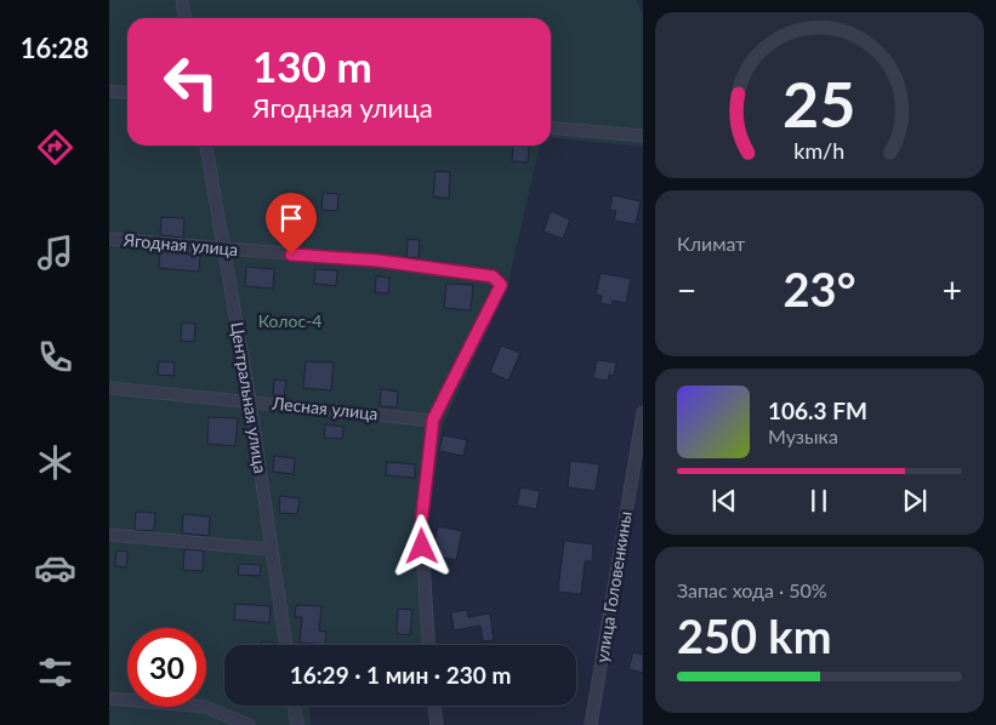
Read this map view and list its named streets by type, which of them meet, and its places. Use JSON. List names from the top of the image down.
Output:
{
  "streets": {
    "street": [
      "Ягодная улица",
      "Центральная улица",
      "Лесная улица",
      "улица Головенкины"
    ]
  },
  "crossings": [
    ["Ягодная улица", "Центральная улица"],
    ["Ягодная улица", "Лесная улица"],
    ["Центральная улица", "Лесная улица"]
  ],
  "parks": ["Колос-4"],
  "page": {
    "tabs": "16:28",
    "turn": ["130 m", "Ягодная улица"],
    "tile": [
      "Климат",
      ["Запас хода · 50%", "250 km"]
    ],
    "heat": ["−", "23°", "+"],
    "song": ["106.3 FM", "Музыка"],
    "limit": "30",
    "trip": "16:29 · 1 мин · 230 m",
    "gauge": ["25", "km/h"]
  }
}
